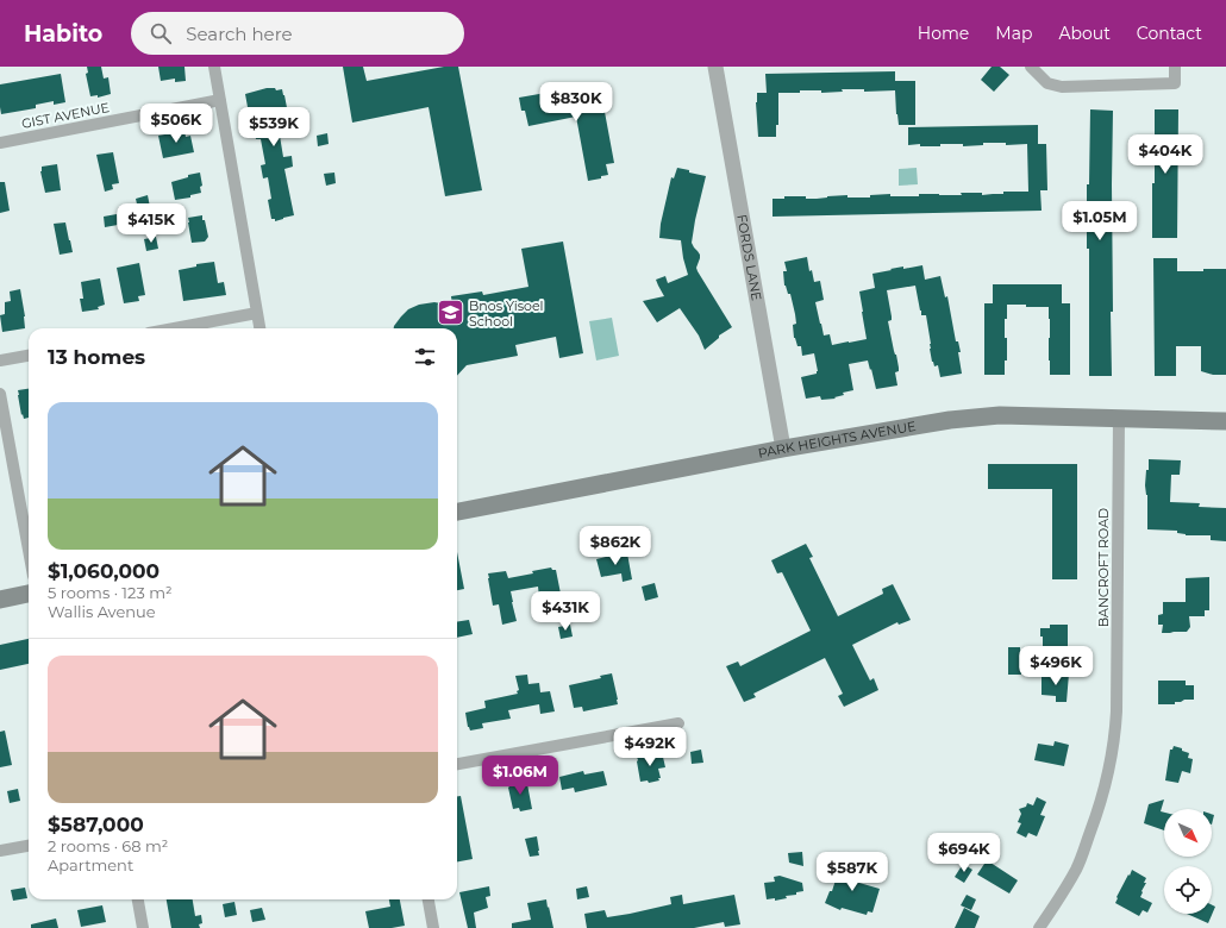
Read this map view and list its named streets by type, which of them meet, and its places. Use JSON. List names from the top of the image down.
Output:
{
  "streets": {
    "main road": ["PARK HEIGHTS AVENUE"],
    "street": ["GIST AVENUE", "FORDS LANE", "BANCROFT ROAD"]
  },
  "crossings": [
    ["FORDS LANE", "PARK HEIGHTS AVENUE"],
    ["PARK HEIGHTS AVENUE", "BANCROFT ROAD"]
  ],
  "places": {
    "school or university": ["Bnos Yisoel School"]
  },
  "north": "bottom right",
  "page": {
    "header": "Habito",
    "search": "Search here",
    "nav": [
      "Home",
      "Map",
      "About",
      "Contact"
    ],
    "price": [
      "$830K",
      "$506K",
      "$539K",
      "$404K",
      "$1.05M",
      "$415K",
      "$862K",
      "$431K",
      "$496K",
      "$492K",
      "$1.06M",
      "$694K",
      "$587K"
    ],
    "heading": "13 homes",
    "list": [
      {
        "name": "$1,060,000",
        "note": "5 rooms · 123 m² · Wallis Avenue"
      },
      {
        "name": "$587,000",
        "note": "2 rooms · 68 m² · Apartment"
      }
    ]
  }
}
